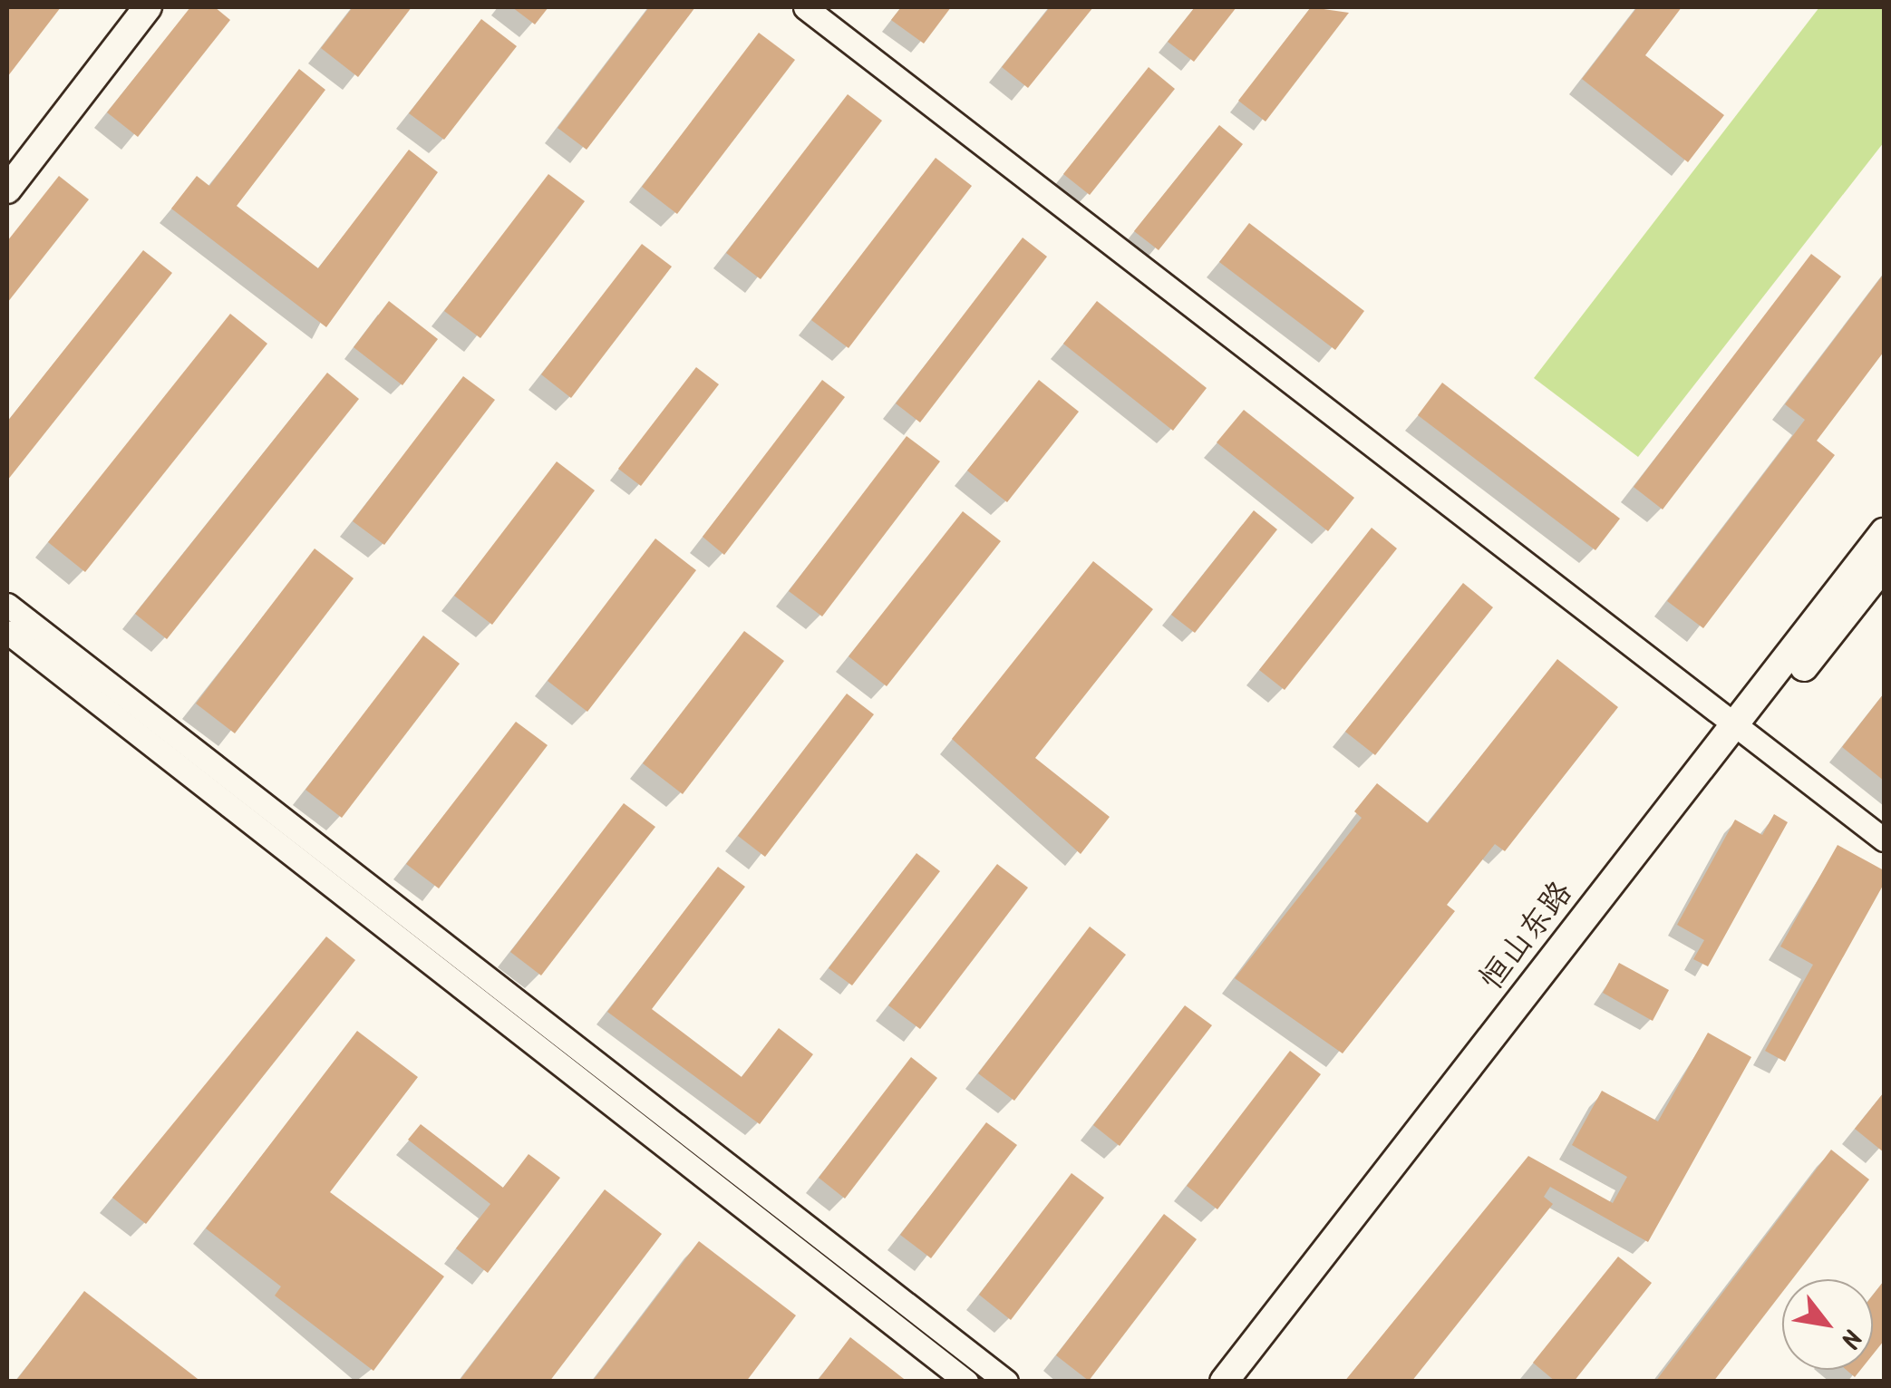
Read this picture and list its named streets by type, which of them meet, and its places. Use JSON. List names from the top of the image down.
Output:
{
  "streets": {
    "main road": ["恒山东路"]
  },
  "north": "bottom right"
}
